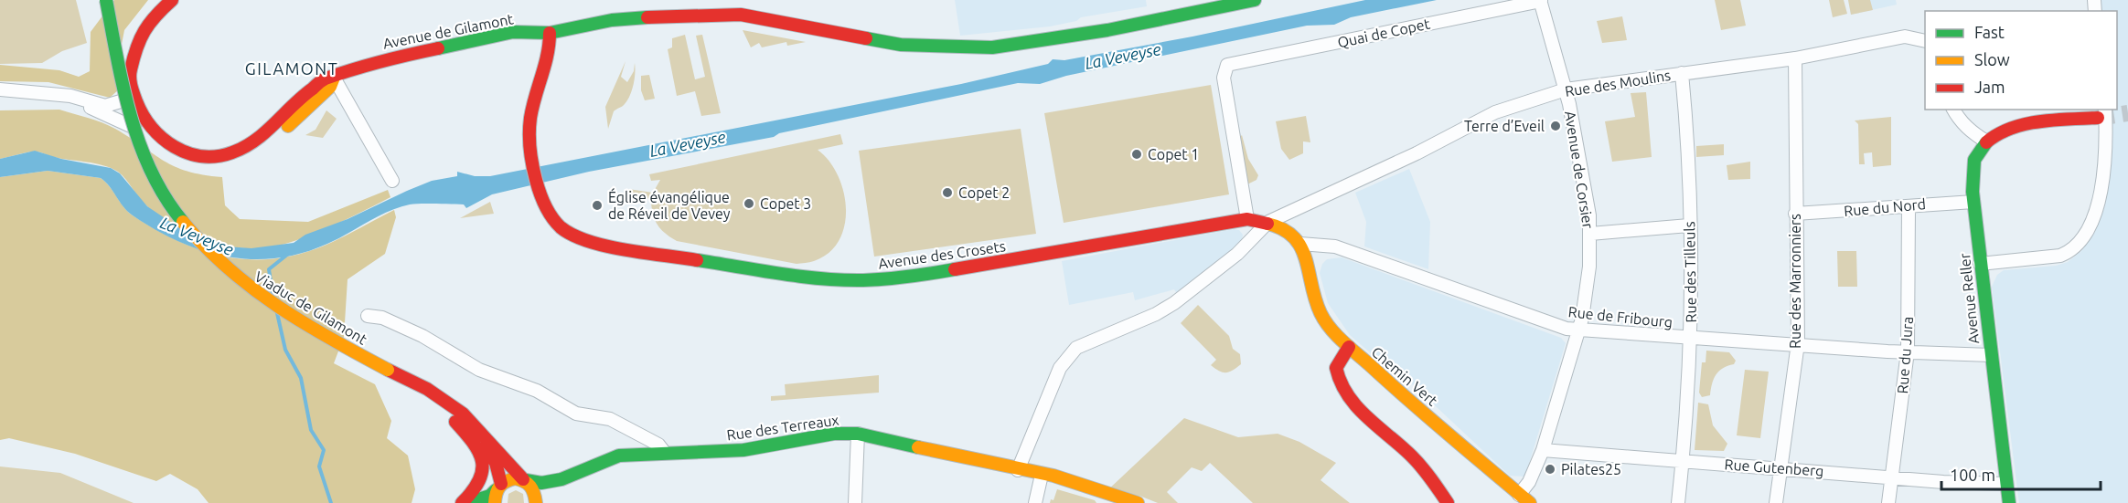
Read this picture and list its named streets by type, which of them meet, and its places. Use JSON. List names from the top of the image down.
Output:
{
  "streets": {
    "street": [
      "Avenue de Gilamont",
      "Quai de Copet",
      "Rue des Moulins",
      "Avenue de Corsier",
      "Rue du Nord",
      "Avenue des Crosets",
      "Rue des Tilleuls",
      "Rue des Marronniers",
      "Avenue Reller",
      "Viaduc de Gilamont",
      "Rue de Fribourg",
      "Rue du Jura",
      "Chemin Vert",
      "Rue des Terreaux",
      "Rue Gutenberg"
    ]
  },
  "crossings": [
    ["Avenue de Gilamont", "Avenue des Crosets"],
    ["Quai de Copet", "Avenue de Corsier"],
    ["Quai de Copet", "Avenue des Crosets"],
    ["Rue des Moulins", "Avenue de Corsier"],
    ["Rue des Moulins", "Avenue des Crosets"],
    ["Rue des Moulins", "Rue des Tilleuls"],
    ["Rue des Moulins", "Rue des Marronniers"],
    ["Avenue de Corsier", "Rue de Fribourg"],
    ["Avenue de Corsier", "Chemin Vert"],
    ["Avenue de Corsier", "Rue Gutenberg"],
    ["Rue du Nord", "Rue des Marronniers"],
    ["Rue du Nord", "Avenue Reller"],
    ["Rue du Nord", "Rue du Jura"],
    ["Rue des Tilleuls", "Rue de Fribourg"],
    ["Rue des Tilleuls", "Rue Gutenberg"],
    ["Rue des Marronniers", "Rue de Fribourg"],
    ["Rue des Marronniers", "Rue Gutenberg"],
    ["Avenue Reller", "Rue de Fribourg"],
    ["Avenue Reller", "Rue Gutenberg"],
    ["Viaduc de Gilamont", "Rue des Terreaux"],
    ["Rue de Fribourg", "Rue du Jura"],
    ["Rue de Fribourg", "Chemin Vert"],
    ["Rue du Jura", "Rue Gutenberg"]
  ],
  "districts": ["GILAMONT"],
  "water": ["La Veveyse"],
  "places": [
    "Terre d’Eveil",
    "Copet 1",
    "Copet 2",
    "Copet 3",
    "Église évangélique de Réveil de Vevey",
    "Pilates25"
  ],
  "legend": ["Fast", "Slow", "Jam"],
  "scale_bar": "100 m"
}
